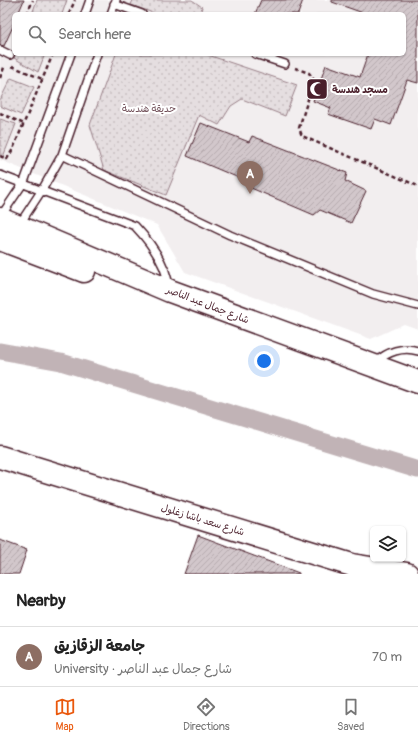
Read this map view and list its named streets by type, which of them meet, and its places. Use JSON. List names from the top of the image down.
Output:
{
  "streets": {
    "highway": ["شارع جمال عبد الناصر", "شارع سعد باشا زغلول"]
  },
  "parks": ["حديقة هندسة"],
  "places": {
    "mosque": ["مسجد هندسة"]
  },
  "page": {
    "search": "Search here",
    "pins": "A",
    "heading": "Nearby",
    "list": [
      {
        "mark": "A",
        "name": "جامعة الزقازيق",
        "note": "University · شارع جمال عبد الناصر",
        "value": "70 m"
      }
    ],
    "nav": ["Map", "Directions", "Saved"]
  }
}
